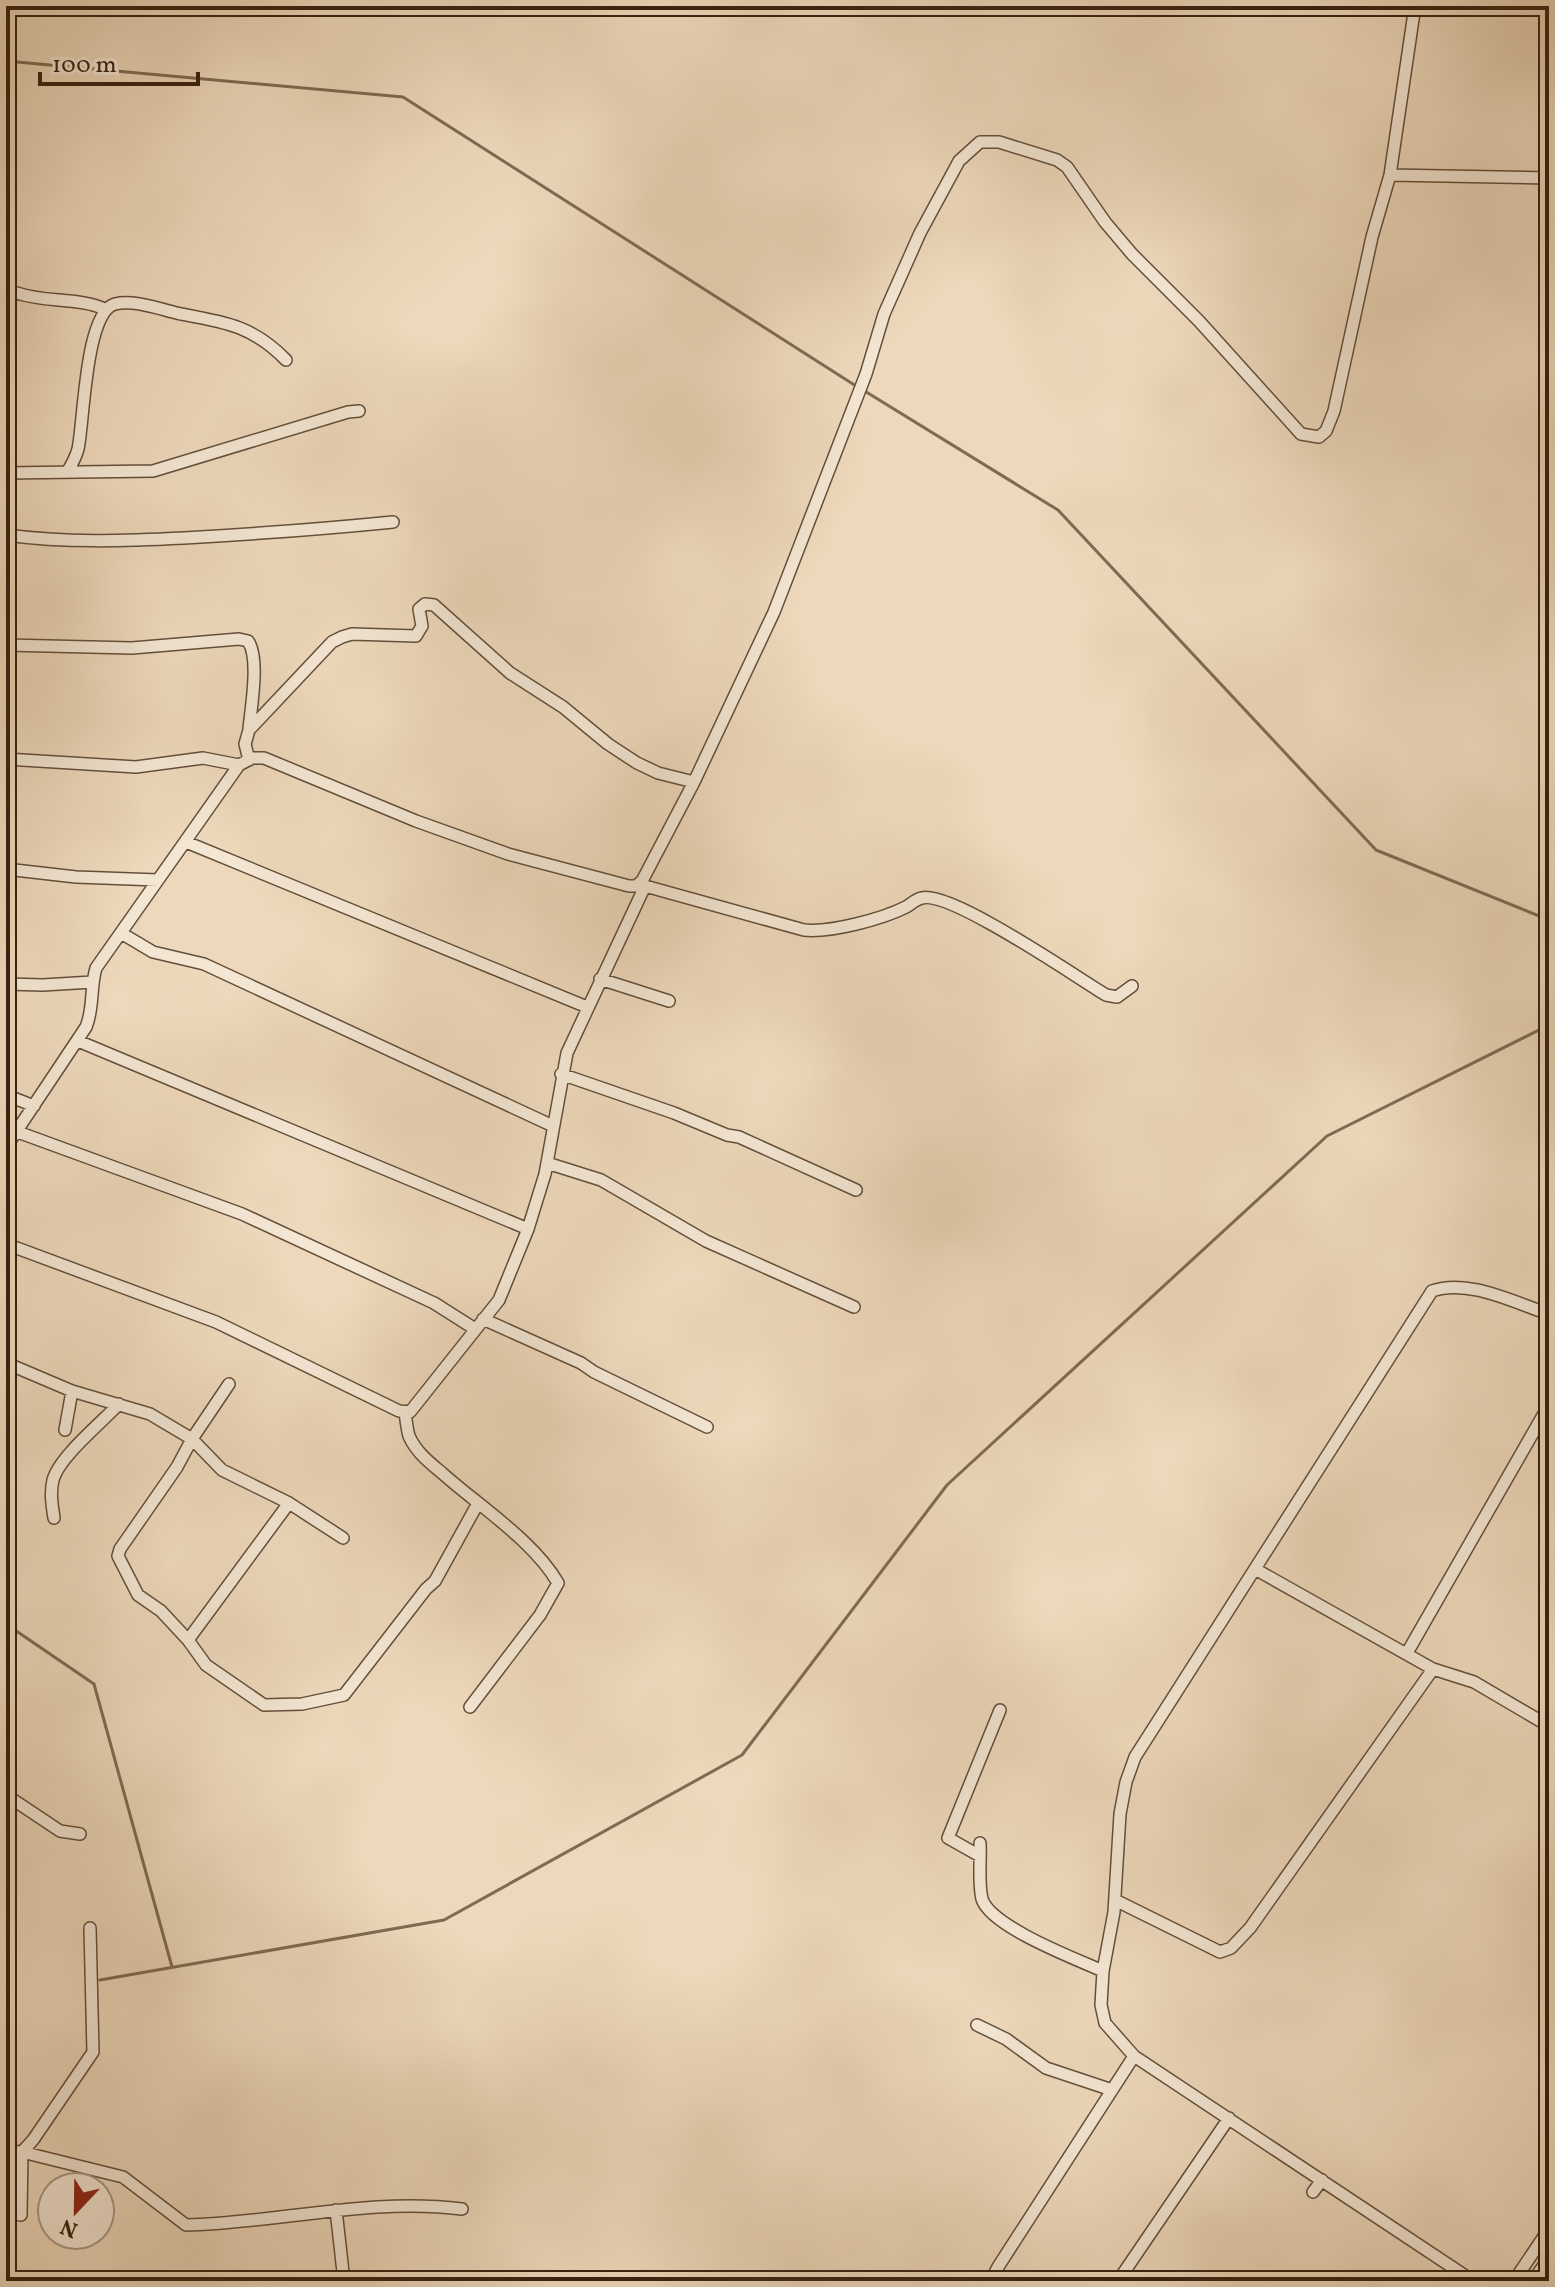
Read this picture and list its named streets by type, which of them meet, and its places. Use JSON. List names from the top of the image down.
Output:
{
  "scale_bar": "100 m",
  "north": "bottom"
}
